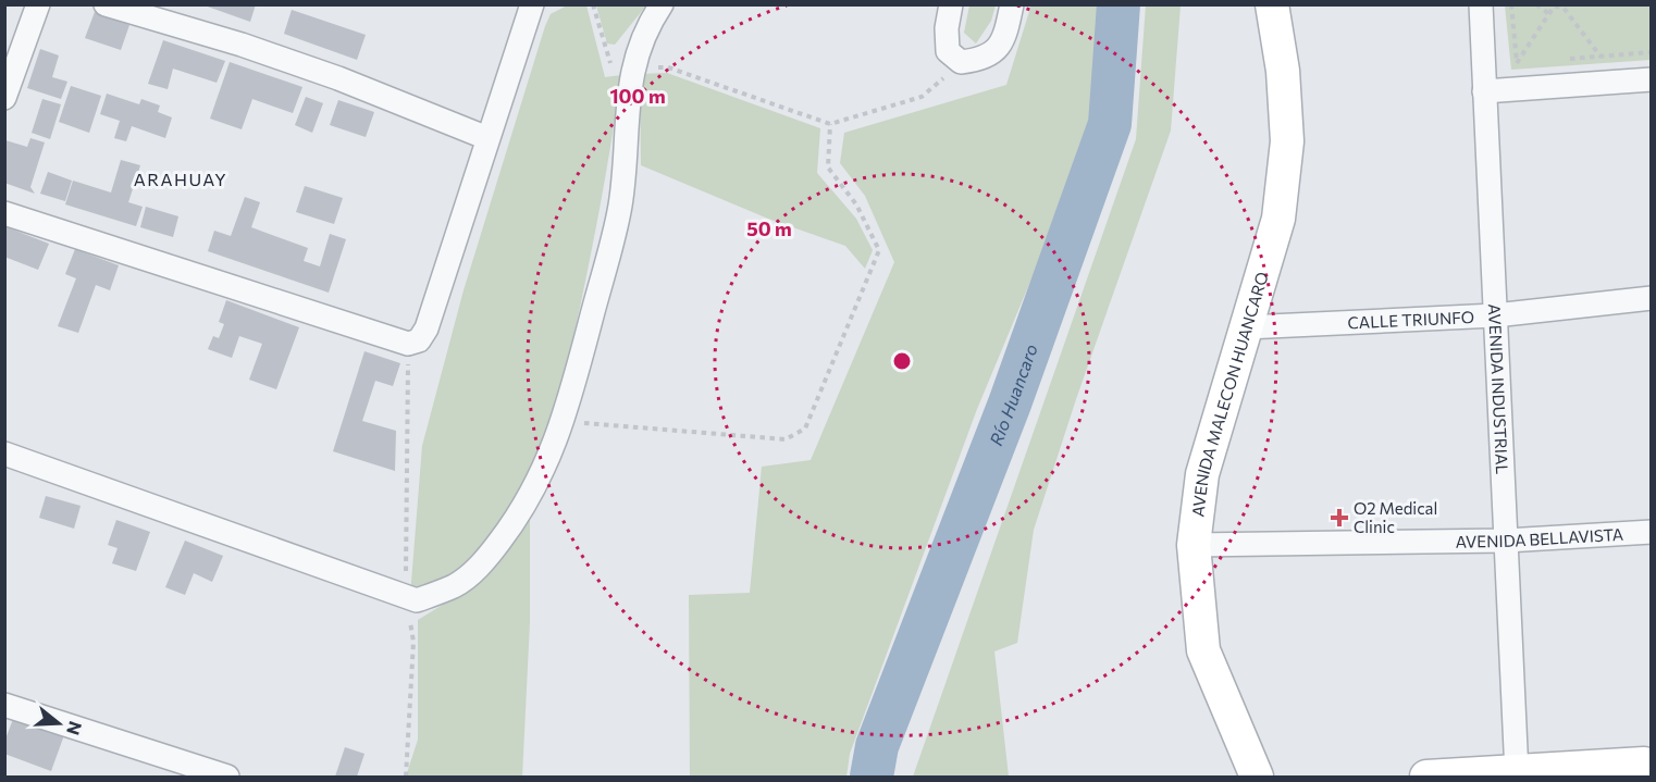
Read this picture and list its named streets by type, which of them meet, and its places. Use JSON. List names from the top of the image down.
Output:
{
  "streets": {
    "street": [
      "CALLE TRIUNFO",
      "AVENIDA INDUSTRIAL",
      "AVENIDA MALECON HUANCARO",
      "AVENIDA BELLAVISTA"
    ]
  },
  "crossings": [
    ["CALLE TRIUNFO", "AVENIDA INDUSTRIAL"],
    ["CALLE TRIUNFO", "AVENIDA MALECON HUANCARO"],
    ["AVENIDA INDUSTRIAL", "AVENIDA BELLAVISTA"],
    ["AVENIDA MALECON HUANCARO", "AVENIDA BELLAVISTA"]
  ],
  "districts": ["ARAHUAY"],
  "water": ["Río Huancaro"],
  "places": {
    "health": ["O2 Medical Clinic"]
  },
  "north": "right",
  "rings": ["100 m", "50 m"]
}
